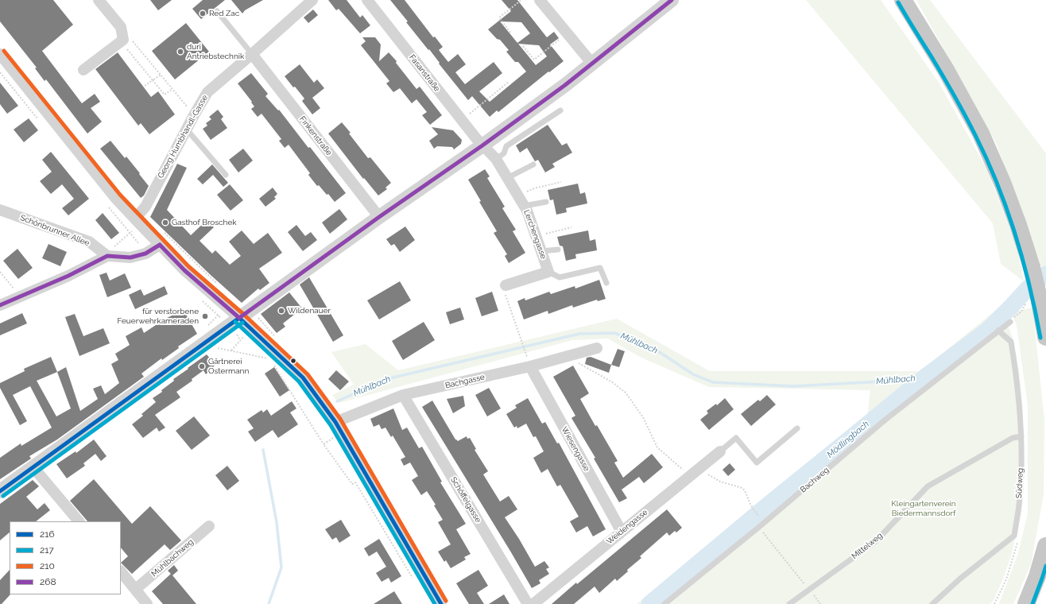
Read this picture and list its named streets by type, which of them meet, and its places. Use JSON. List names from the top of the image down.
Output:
{
  "streets": {
    "street": [
      "Fasanstraße",
      "Finkenstraße",
      "Georg Humbhandl-Gasse",
      "Schönbrunner Allee",
      "Lerchengasse",
      "Bachgasse",
      "Wiesengasse",
      "Schöffelgasse",
      "Weidengasse",
      "Mühlbachweg"
    ],
    "lane": ["Bachweg", "Südweg", "Mittelweg"]
  },
  "crossings": [
    ["Fasanstraße", "Lerchengasse"],
    ["Finkenstraße", "Georg Humbhandl-Gasse"],
    ["Bachgasse", "Wiesengasse"],
    ["Bachgasse", "Schöffelgasse"],
    ["Wiesengasse", "Weidengasse"],
    ["Bachweg", "Südweg"],
    ["Südweg", "Mittelweg"]
  ],
  "water": ["Mühlbach", "Mödlingbach"],
  "parks": ["Kleingartenverein Biedermannsdorf"],
  "places": [
    "Red Zac",
    "duri Antriebstechnik",
    "Gasthof Broschek",
    "Wildenauer",
    "für verstorbene Feuerwehrkameraden",
    "Gärtnerei Ostermann"
  ],
  "lines": [
    "transit line 268",
    "transit line 217",
    "transit line 210",
    "transit line 216"
  ],
  "legend": [
    "216",
    "217",
    "210",
    "268"
  ]
}
